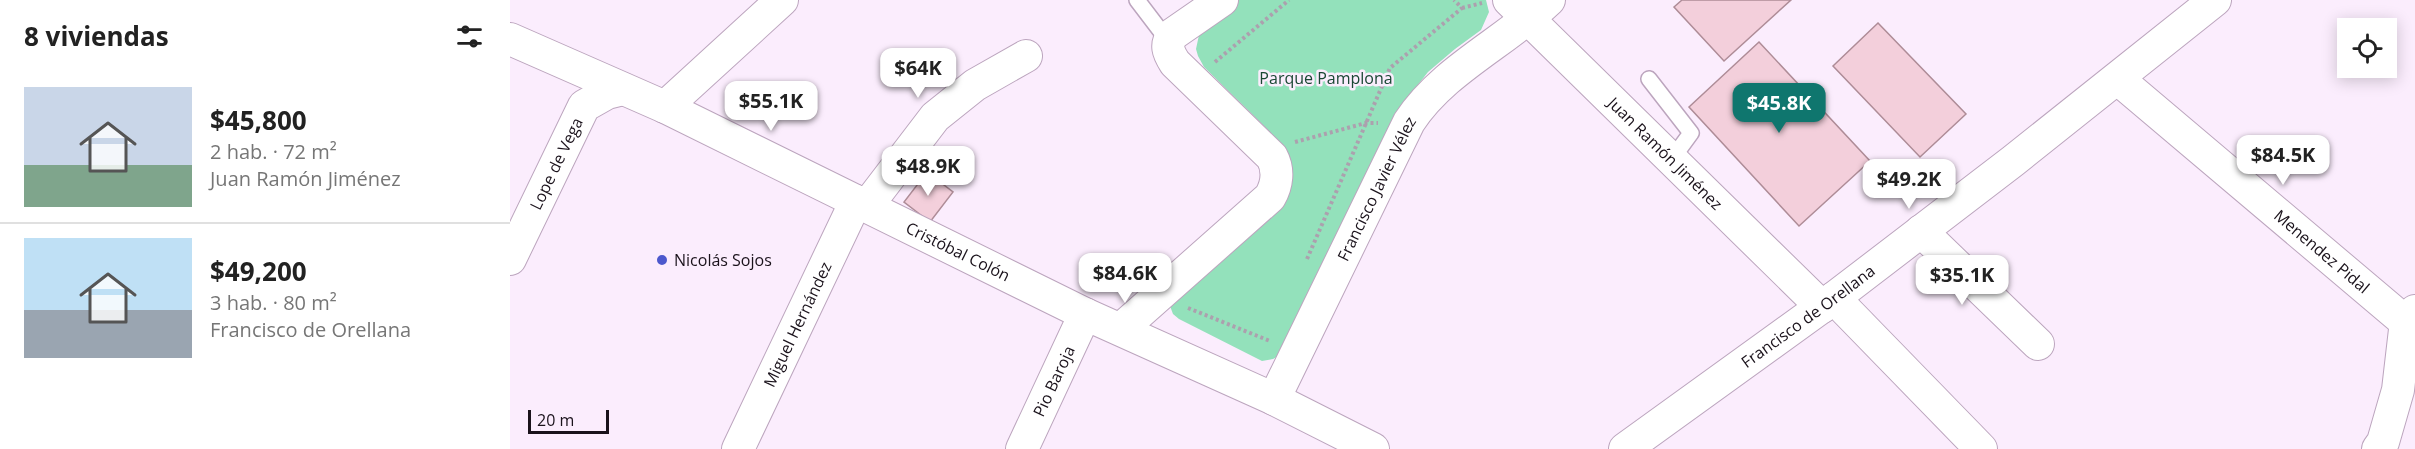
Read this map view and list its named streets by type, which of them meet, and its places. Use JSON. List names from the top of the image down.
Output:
{
  "streets": {
    "street": [
      "Juan Ramón Jiménez",
      "Lope de Vega",
      "Francisco Javier Vélez",
      "Cristóbal Colón",
      "Menendez Pidal",
      "Francisco de Orellana",
      "Miguel Hernández",
      "Pio Baroja"
    ]
  },
  "crossings": [
    ["Juan Ramón Jiménez", "Francisco Javier Vélez"],
    ["Juan Ramón Jiménez", "Francisco de Orellana"],
    ["Lope de Vega", "Cristóbal Colón"],
    ["Francisco Javier Vélez", "Cristóbal Colón"],
    ["Cristóbal Colón", "Miguel Hernández"],
    ["Cristóbal Colón", "Pio Baroja"],
    ["Menendez Pidal", "Francisco de Orellana"]
  ],
  "parks": ["Parque Pamplona"],
  "places": ["Nicolás Sojos"],
  "scale_bar": "20 m",
  "page": {
    "heading": "8 viviendas",
    "price": [
      "$64K",
      "$55.1K",
      "$45.8K",
      "$84.5K",
      "$48.9K",
      "$49.2K",
      "$84.6K",
      "$35.1K"
    ],
    "list": [
      {
        "name": "$45,800",
        "note": "2 hab. · 72 m² · Juan Ramón Jiménez"
      },
      {
        "name": "$49,200",
        "note": "3 hab. · 80 m² · Francisco de Orellana"
      }
    ],
    "scale": "20 m"
  }
}
